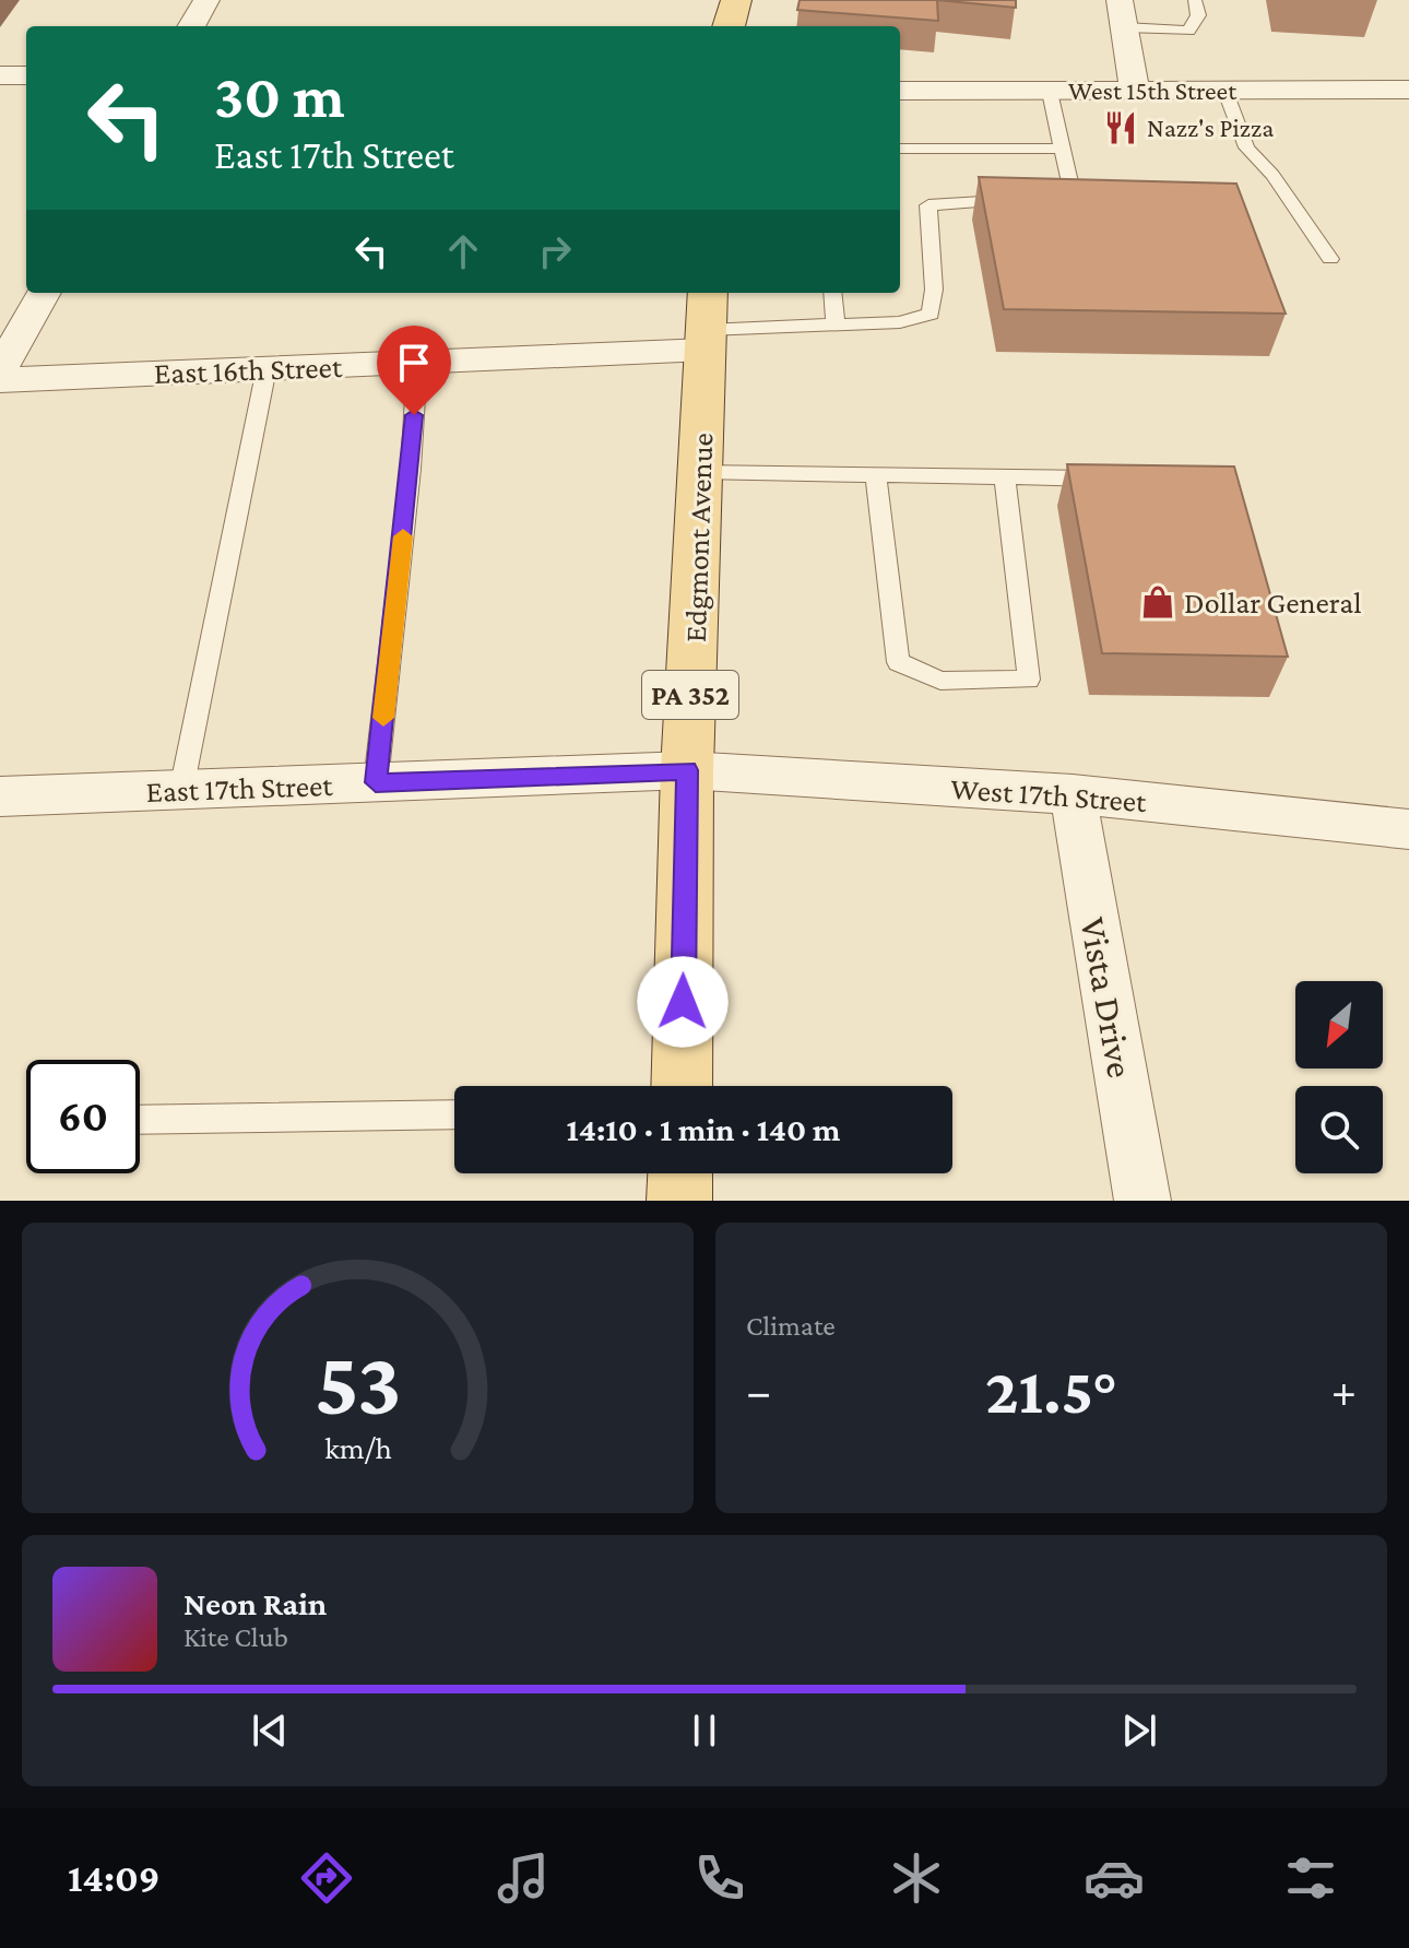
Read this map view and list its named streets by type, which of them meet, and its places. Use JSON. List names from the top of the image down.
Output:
{
  "streets": {
    "main road": ["Edgmont Avenue", "PA 352"],
    "street": [
      "West 15th Street",
      "East 16th Street",
      "East 17th Street",
      "West 17th Street",
      "Vista Drive"
    ]
  },
  "crossings": [
    ["East 16th Street", "Edgmont Avenue"],
    ["Edgmont Avenue", "East 17th Street"],
    ["Edgmont Avenue", "West 17th Street"],
    ["East 17th Street", "West 17th Street"],
    ["West 17th Street", "Vista Drive"]
  ],
  "places": {
    "restaurant": ["Nazz's Pizza"],
    "shop": ["Dollar General"]
  },
  "north": "bottom left",
  "page": {
    "turn": ["30 m", "East 17th Street"],
    "limit": "60",
    "trip": "14:10 · 1 min · 140 m",
    "tile": "Climate",
    "heat": ["−", "21.5°", "+"],
    "song": ["Neon Rain", "Kite Club"],
    "tabs": "14:09",
    "gauge": ["53", "km/h"]
  }
}
